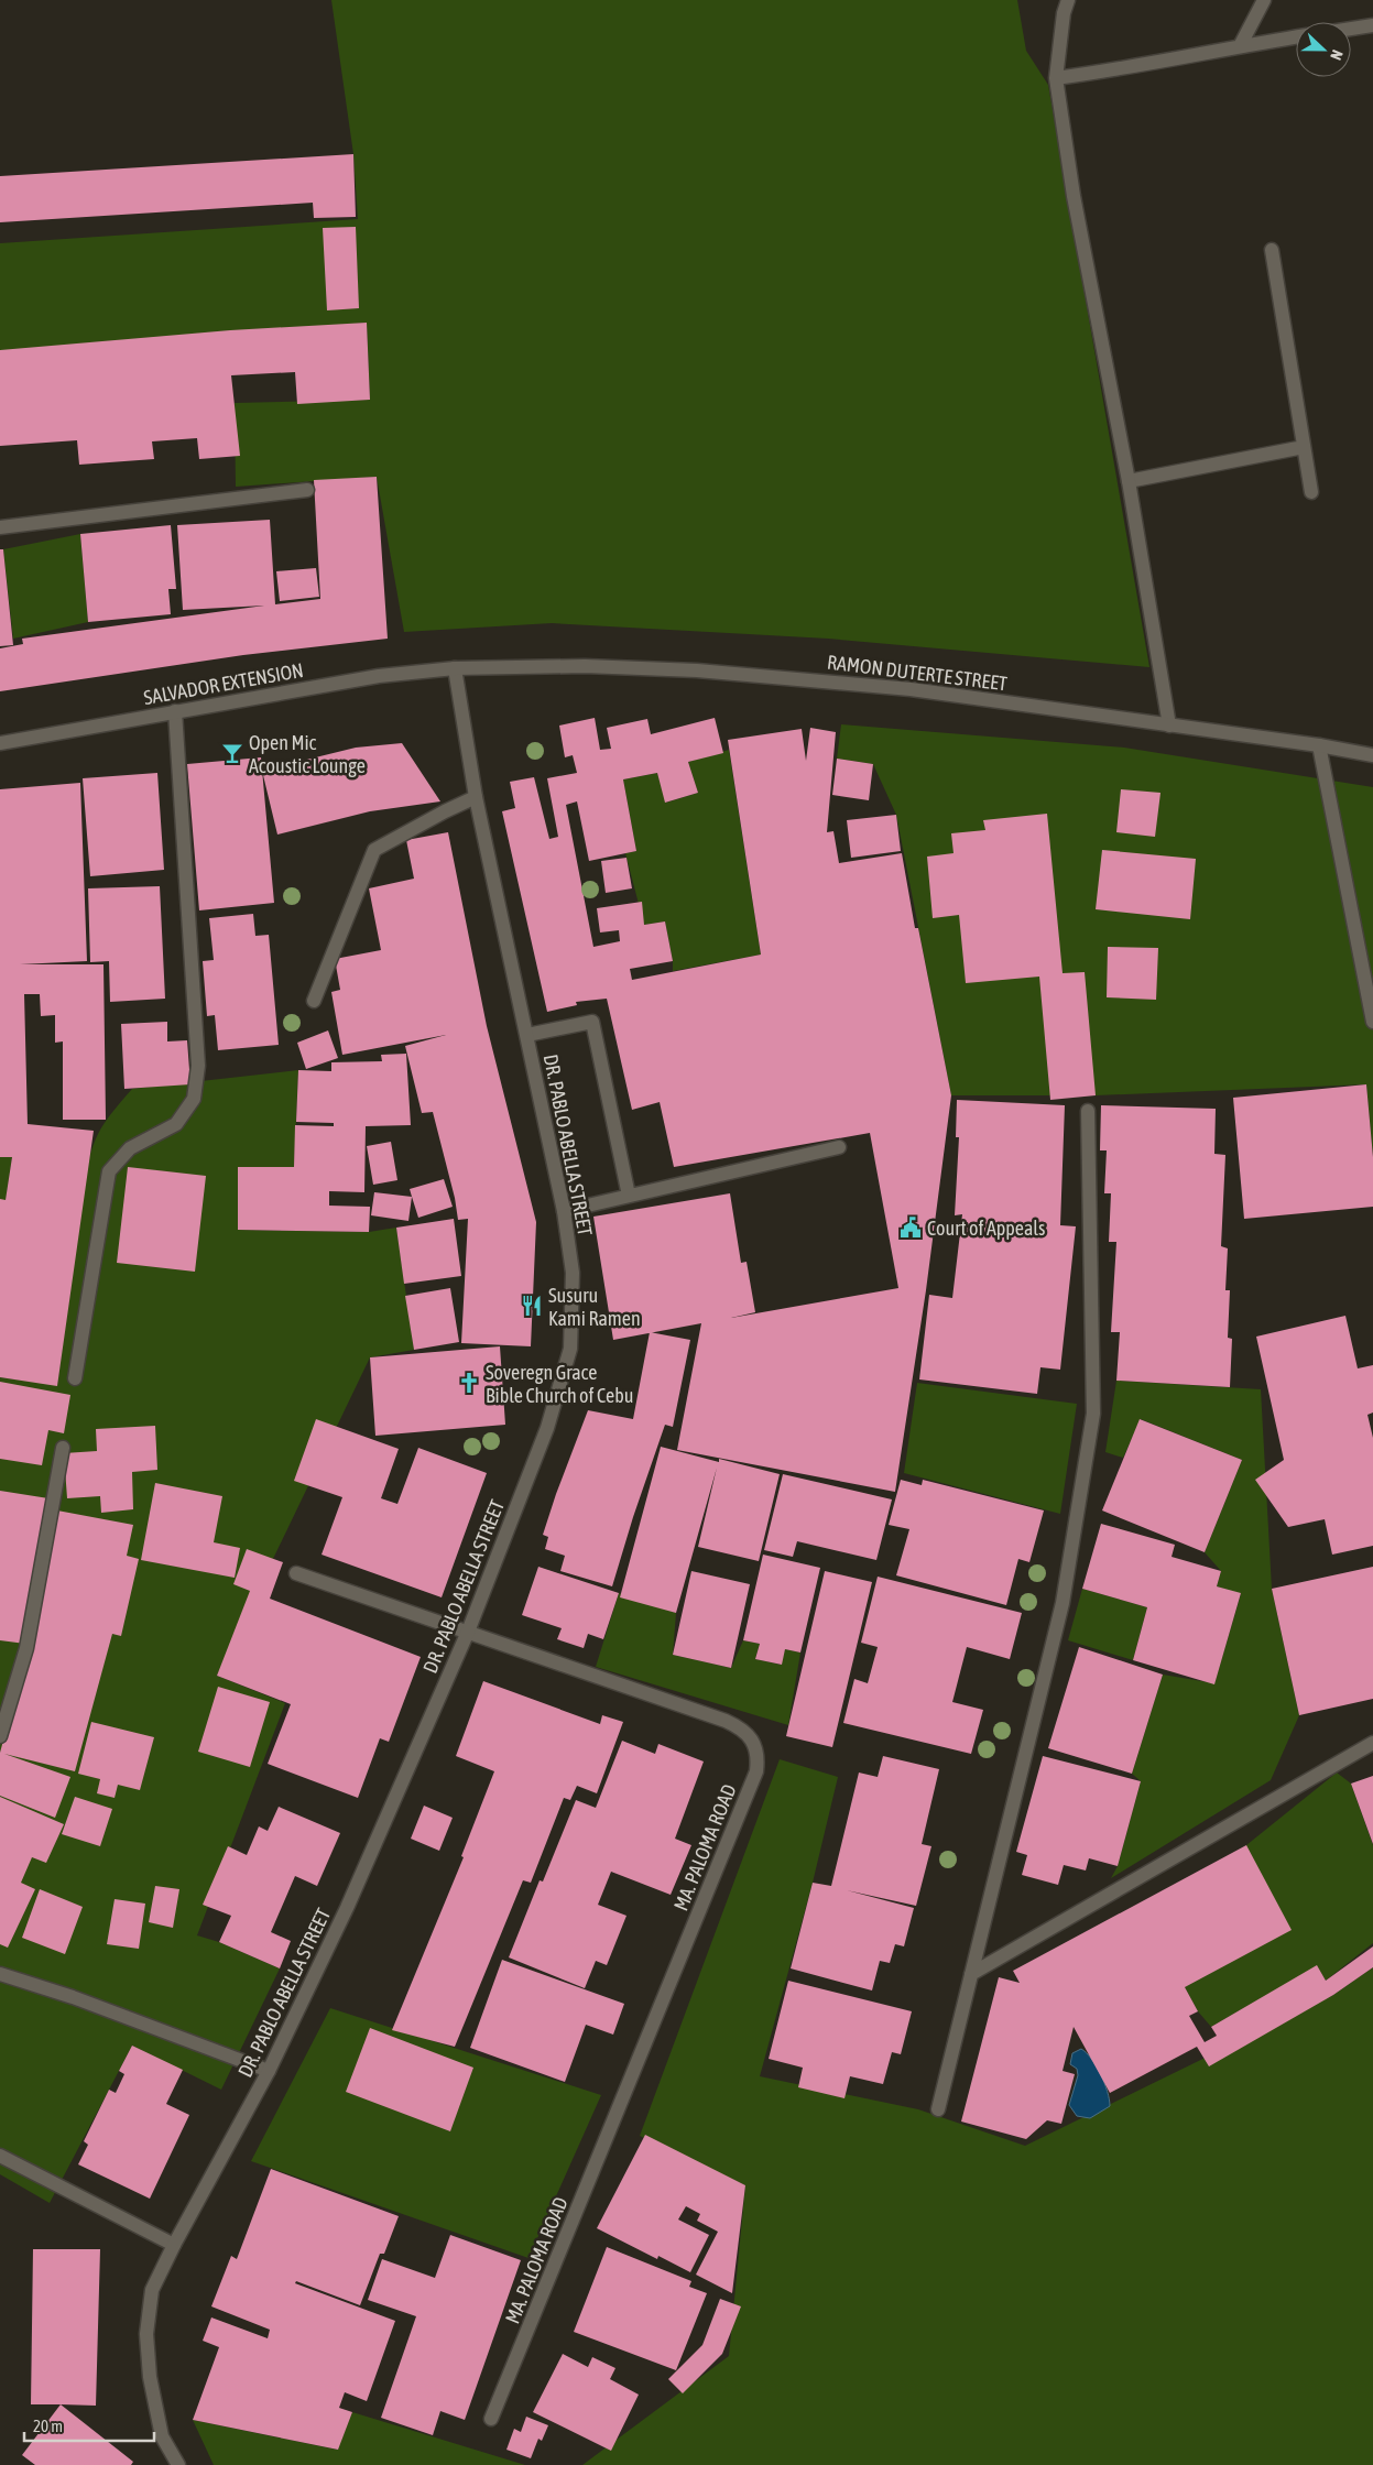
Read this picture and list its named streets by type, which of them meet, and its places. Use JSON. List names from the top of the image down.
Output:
{
  "streets": {
    "street": [
      "RAMON DUTERTE STREET",
      "SALVADOR EXTENSION",
      "DR. PABLO ABELLA STREET",
      "MA. PALOMA ROAD"
    ]
  },
  "crossings": [
    ["RAMON DUTERTE STREET", "SALVADOR EXTENSION"],
    ["RAMON DUTERTE STREET", "DR. PABLO ABELLA STREET"],
    ["SALVADOR EXTENSION", "DR. PABLO ABELLA STREET"],
    ["DR. PABLO ABELLA STREET", "MA. PALOMA ROAD"]
  ],
  "places": {
    "bar": ["Open Mic Acoustic Lounge"],
    "public building": ["Court of Appeals"],
    "restaurant": ["Susuru Kami Ramen"],
    "church": ["Soveregn Grace Bible Church of Cebu"]
  },
  "scale_bar": "20 m",
  "north": "right"
}
